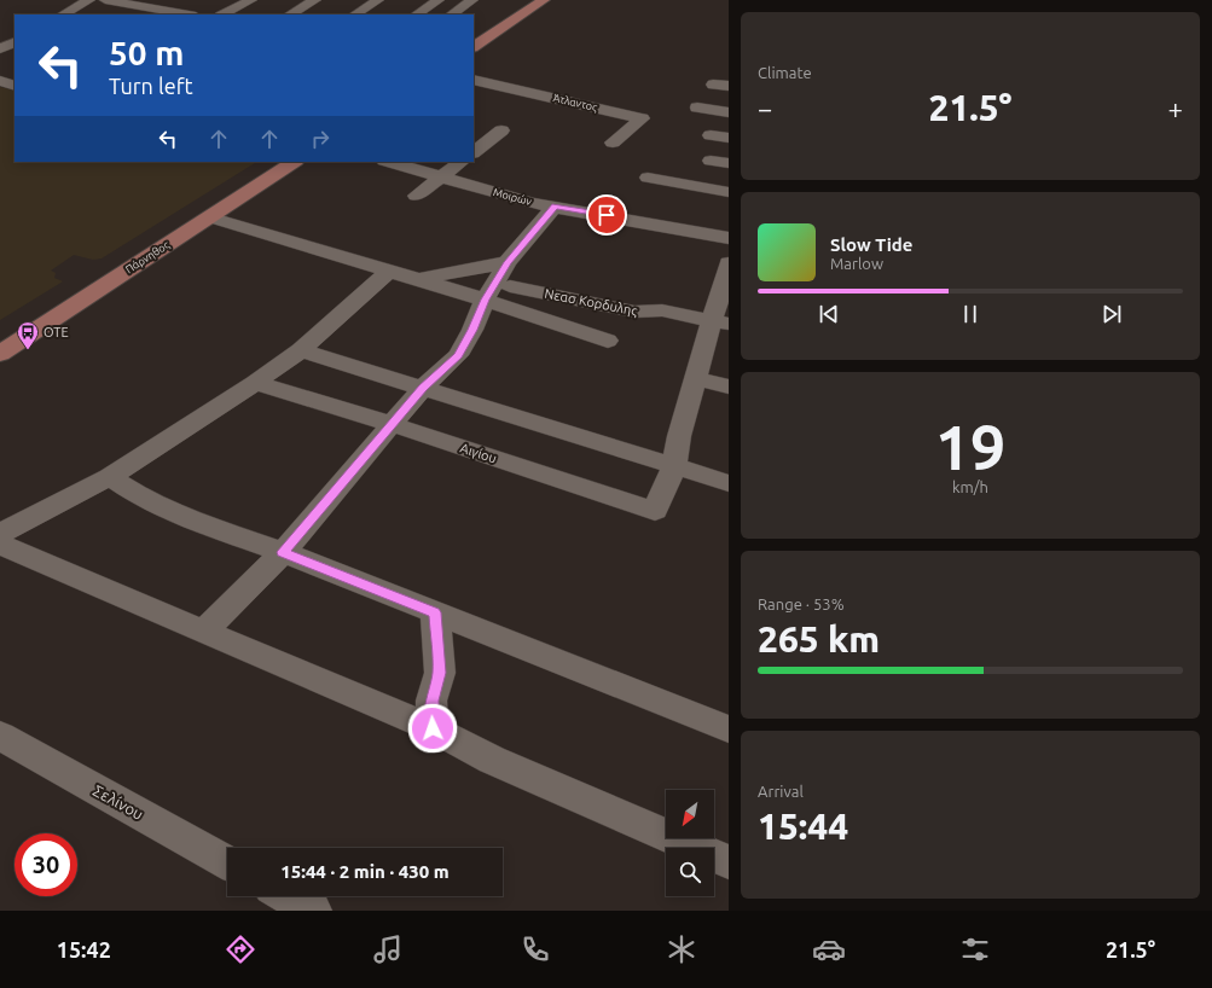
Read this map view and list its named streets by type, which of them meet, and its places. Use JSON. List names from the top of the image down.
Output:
{
  "streets": {
    "main road": ["Πάρνηθος"],
    "street": [
      "Άτλαντος",
      "Μοιρών",
      "Νεασ Κορδυλης",
      "Αιγίου",
      "Σελίνου"
    ]
  },
  "places": {
    "bus stop": ["ΟΤΕ"]
  },
  "north": "bottom left",
  "page": {
    "tile": [
      "Climate",
      ["19", "km/h"],
      ["Range · 53%", "265 km"],
      ["Arrival", "15:44"]
    ],
    "turn": ["50 m", "Turn left"],
    "heat": ["−", "21.5°", "+"],
    "song": ["Slow Tide", "Marlow"],
    "limit": "30",
    "trip": "15:44 · 2 min · 430 m",
    "tabs": ["15:42", "21.5°"]
  }
}
